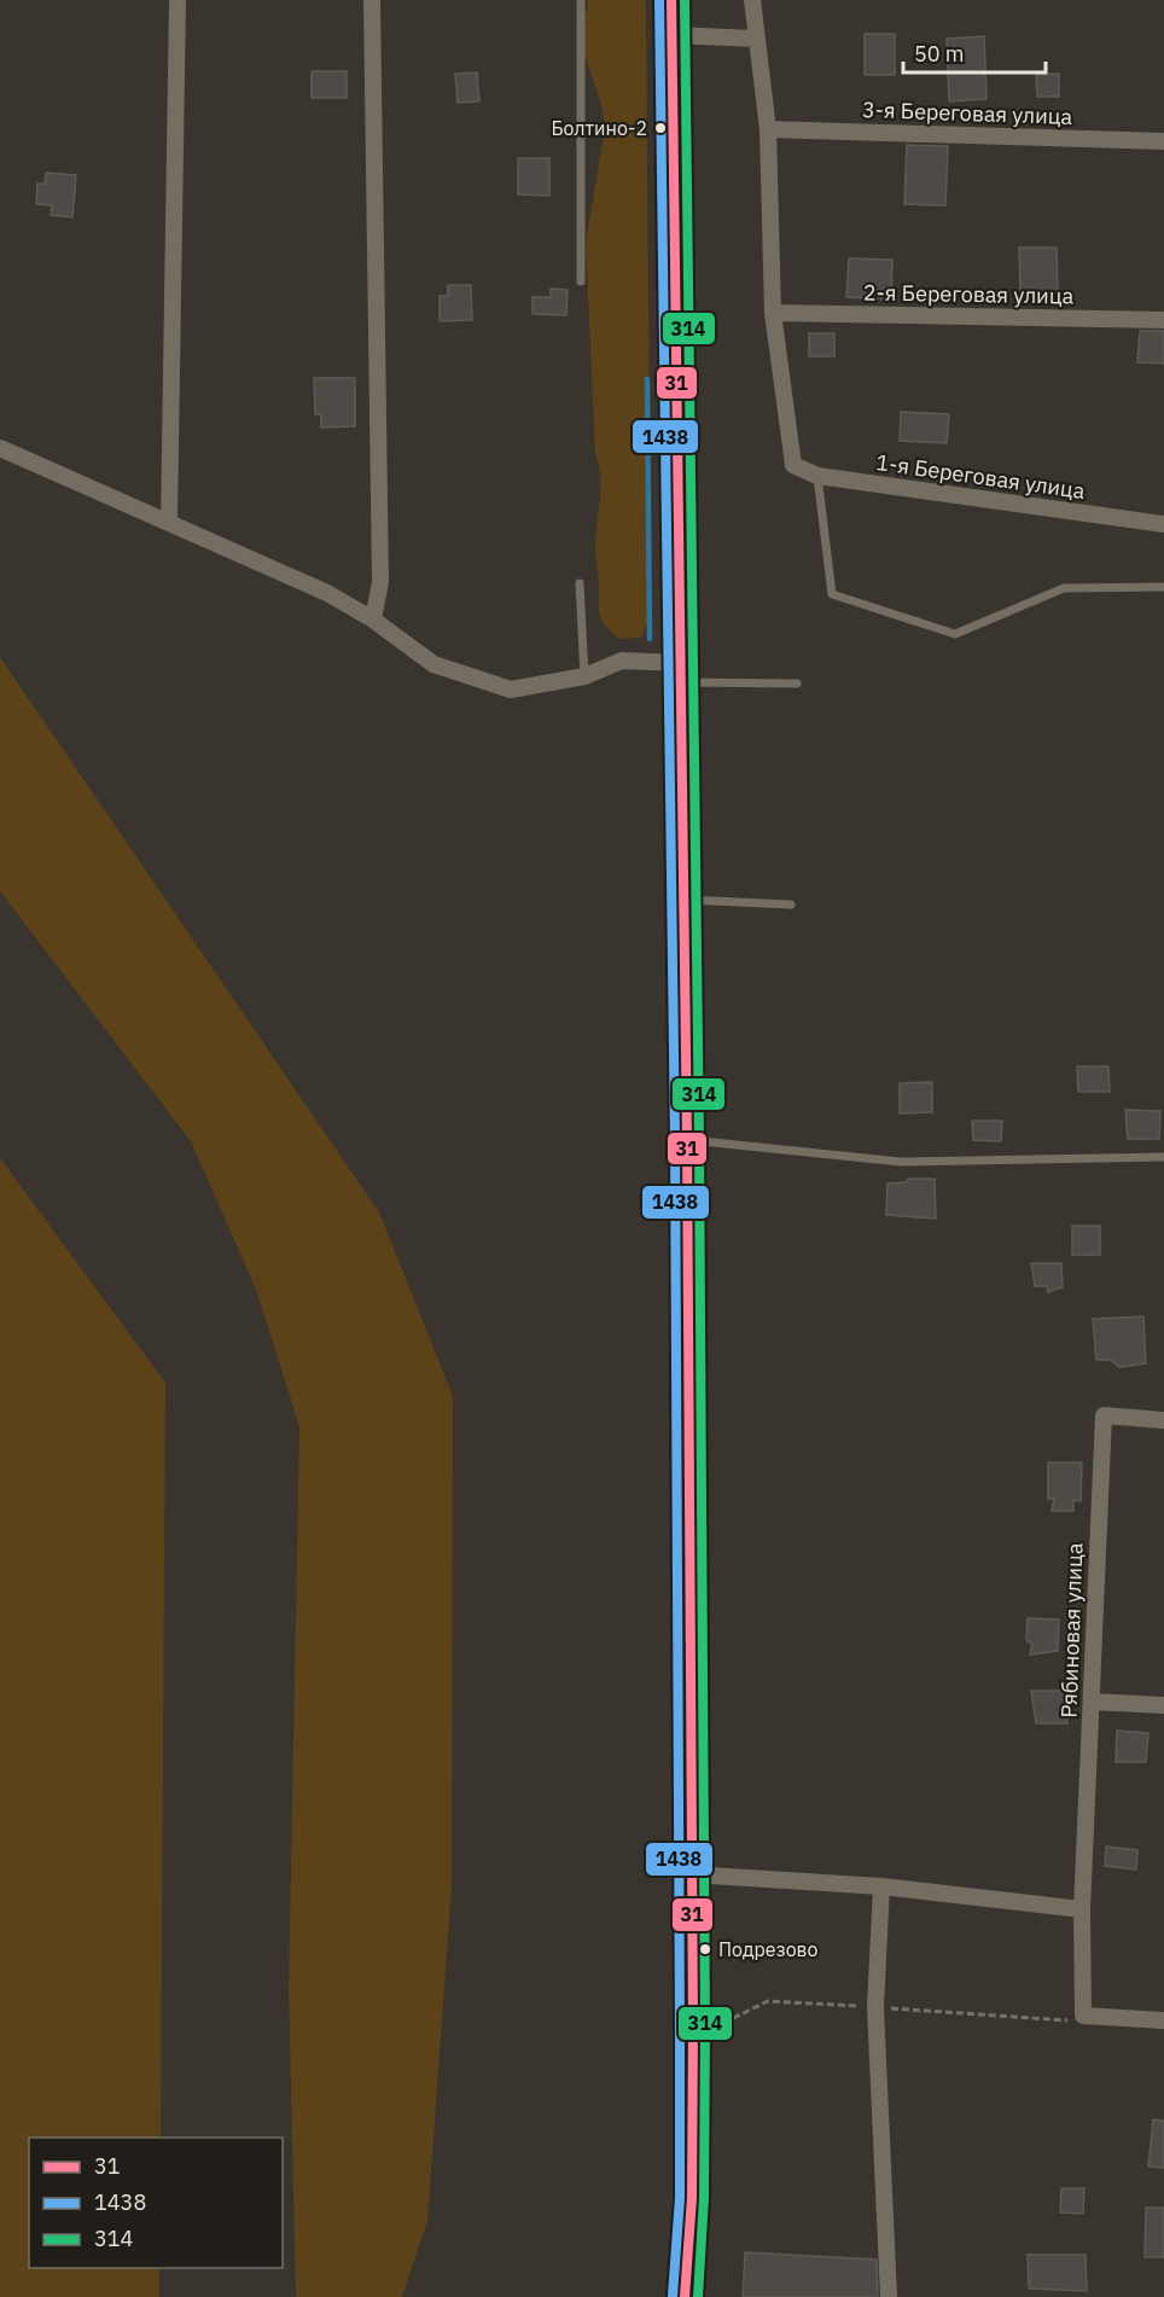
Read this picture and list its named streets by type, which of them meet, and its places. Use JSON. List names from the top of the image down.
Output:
{
  "streets": {
    "street": [
      "3-я Береговая улица",
      "2-я Береговая улица",
      "1-я Береговая улица",
      "Рябиновая улица"
    ]
  },
  "crossings": [
    ["2-я Береговая улица", "1-я Береговая улица"]
  ],
  "places": ["Болтино-2", "Подрезово"],
  "lines": ["transit line 31", "transit line 1438", "transit line 314"],
  "legend": ["31", "1438", "314"],
  "scale_bar": "50 m"
}
